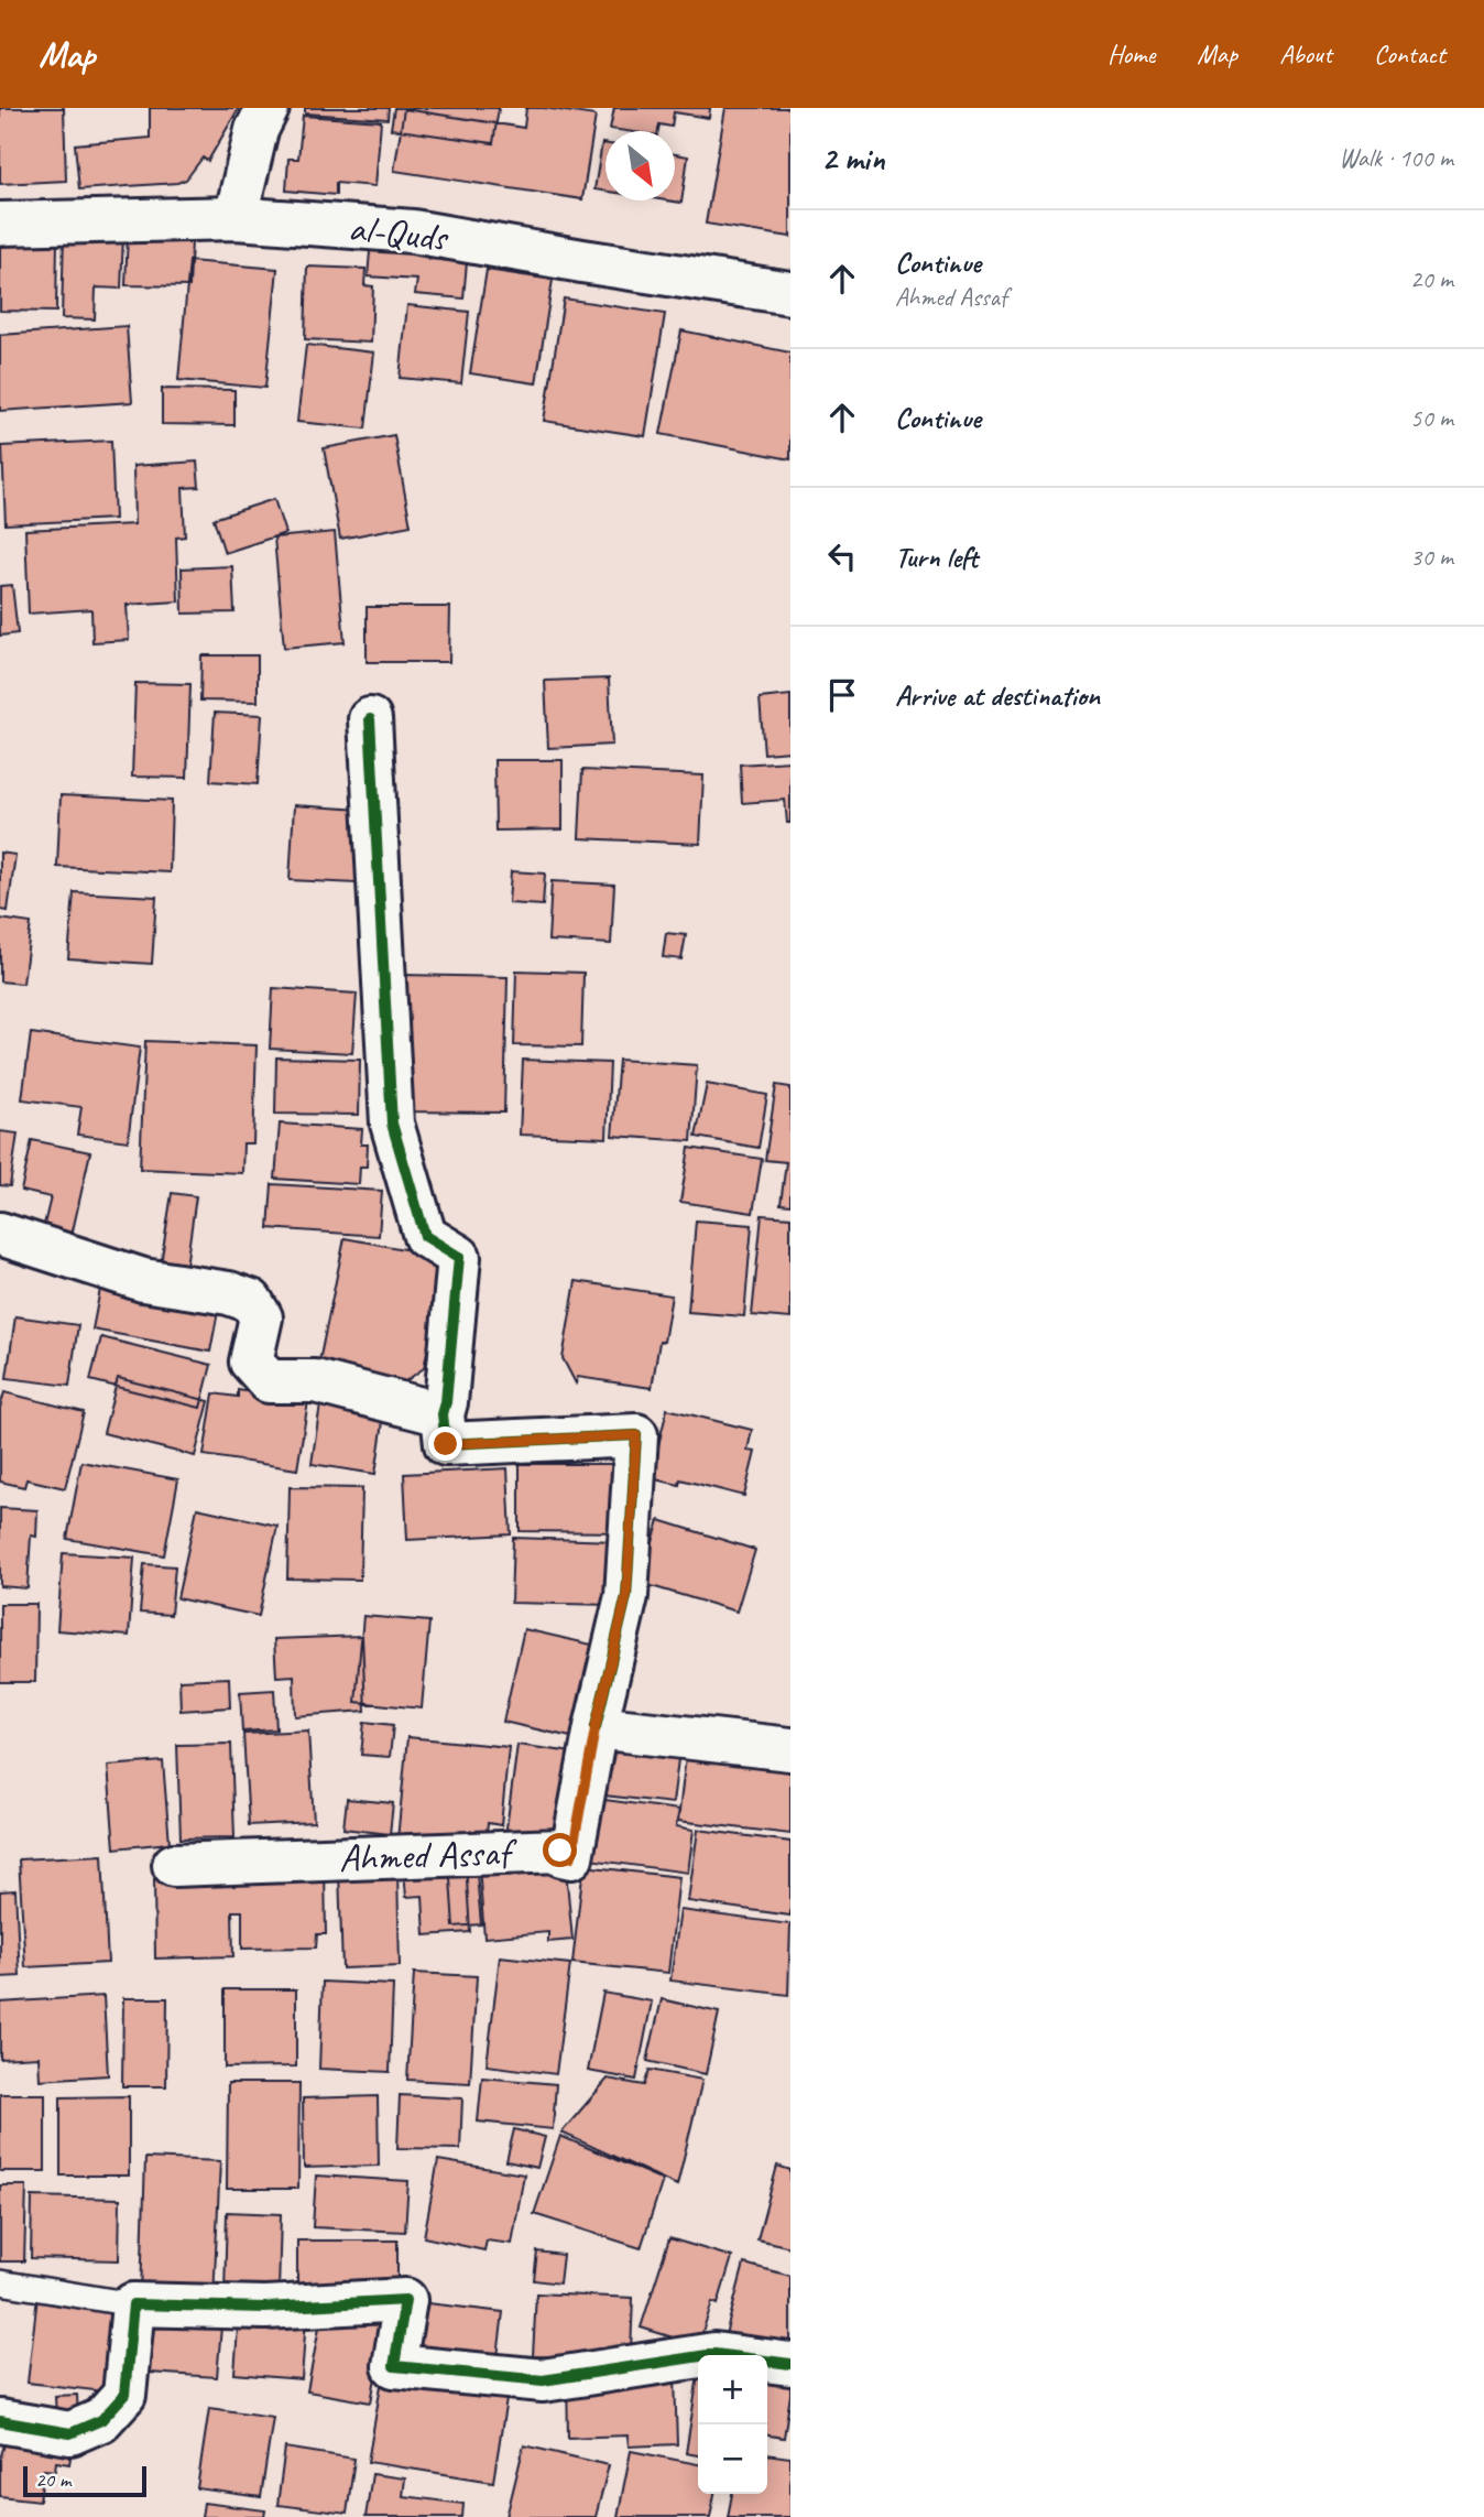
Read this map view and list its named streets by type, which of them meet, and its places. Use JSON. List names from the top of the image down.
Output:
{
  "streets": {
    "street": ["al-Quds", "Ahmed Assaf"]
  },
  "scale_bar": "20 m",
  "north": "bottom right",
  "page": {
    "header": "Map",
    "nav": [
      "Home",
      "Map",
      "About",
      "Contact"
    ],
    "heading": ["2 min", "Walk · 100 m"],
    "list": [
      ["Continue", "Ahmed Assaf", "20 m"],
      ["Continue", "50 m"],
      ["Turn left", "30 m"],
      "Arrive at destination"
    ],
    "map_buttons": ["+", "−"],
    "scale": "20 m"
  }
}
